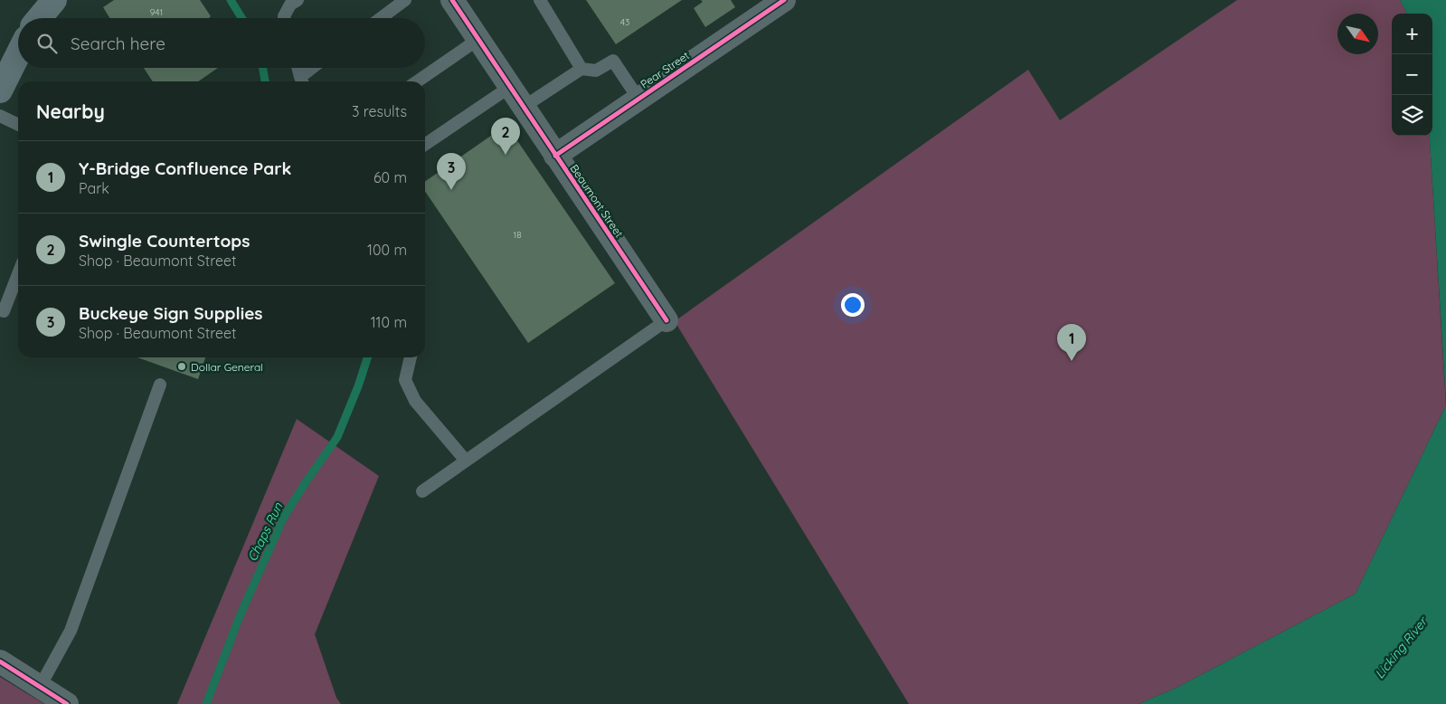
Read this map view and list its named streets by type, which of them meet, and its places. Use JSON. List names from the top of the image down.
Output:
{
  "streets": {
    "street": ["Pear Street", "Beaumont Street"]
  },
  "crossings": [
    ["Pear Street", "Beaumont Street"]
  ],
  "water": ["Chaps Run", "Licking River"],
  "places": ["Dollar General"],
  "house_numbers": ["941", "43", "18"],
  "north": "bottom right",
  "page": {
    "map_buttons": ["+", "−"],
    "search": "Search here",
    "heading": ["Nearby", "3 results"],
    "pins": ["2", "3", "1"],
    "list": [
      {
        "mark": "1",
        "name": "Y-Bridge Confluence Park",
        "note": "Park",
        "value": "60 m"
      },
      {
        "mark": "2",
        "name": "Swingle Countertops",
        "note": "Shop · Beaumont Street",
        "value": "100 m"
      },
      {
        "mark": "3",
        "name": "Buckeye Sign Supplies",
        "note": "Shop · Beaumont Street",
        "value": "110 m"
      }
    ]
  }
}
